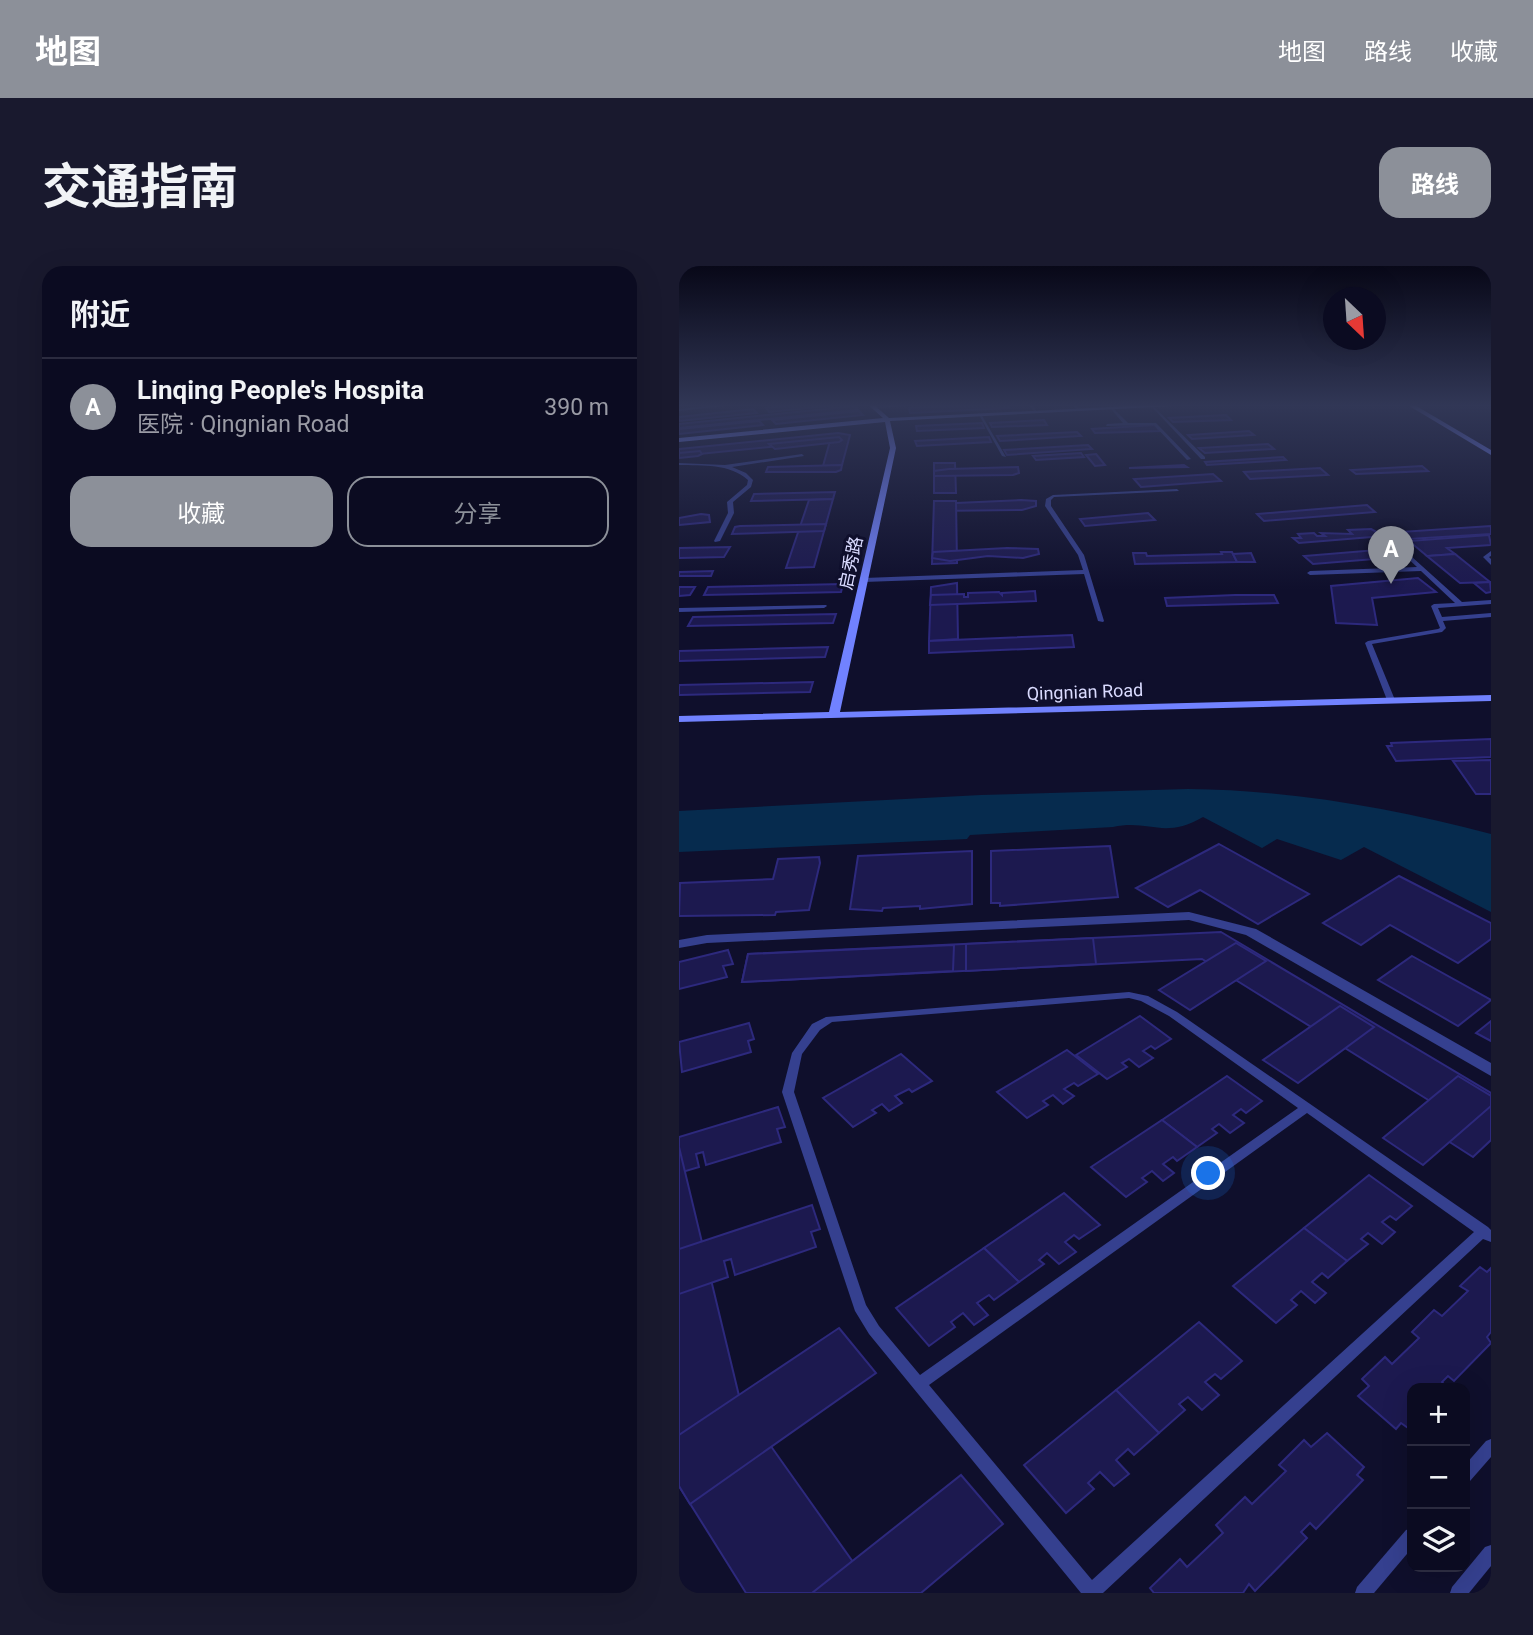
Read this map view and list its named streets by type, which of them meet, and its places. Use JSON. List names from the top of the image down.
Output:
{
  "streets": {
    "street": ["启秀路", "Qingnian Road"]
  },
  "crossings": [
    ["启秀路", "Qingnian Road"]
  ],
  "north": "bottom right",
  "page": {
    "header": "地图",
    "nav": ["地图", "路线", "收藏"],
    "title": "交通指南",
    "buttons": [
      "路线",
      ["收藏", "分享"]
    ],
    "heading": "附近",
    "list": [
      {
        "mark": "A",
        "name": "Linqing People's Hospita",
        "note": "医院 · Qingnian Road",
        "value": "390 m"
      }
    ],
    "pins": "A",
    "map_buttons": ["+", "−"]
  }
}
